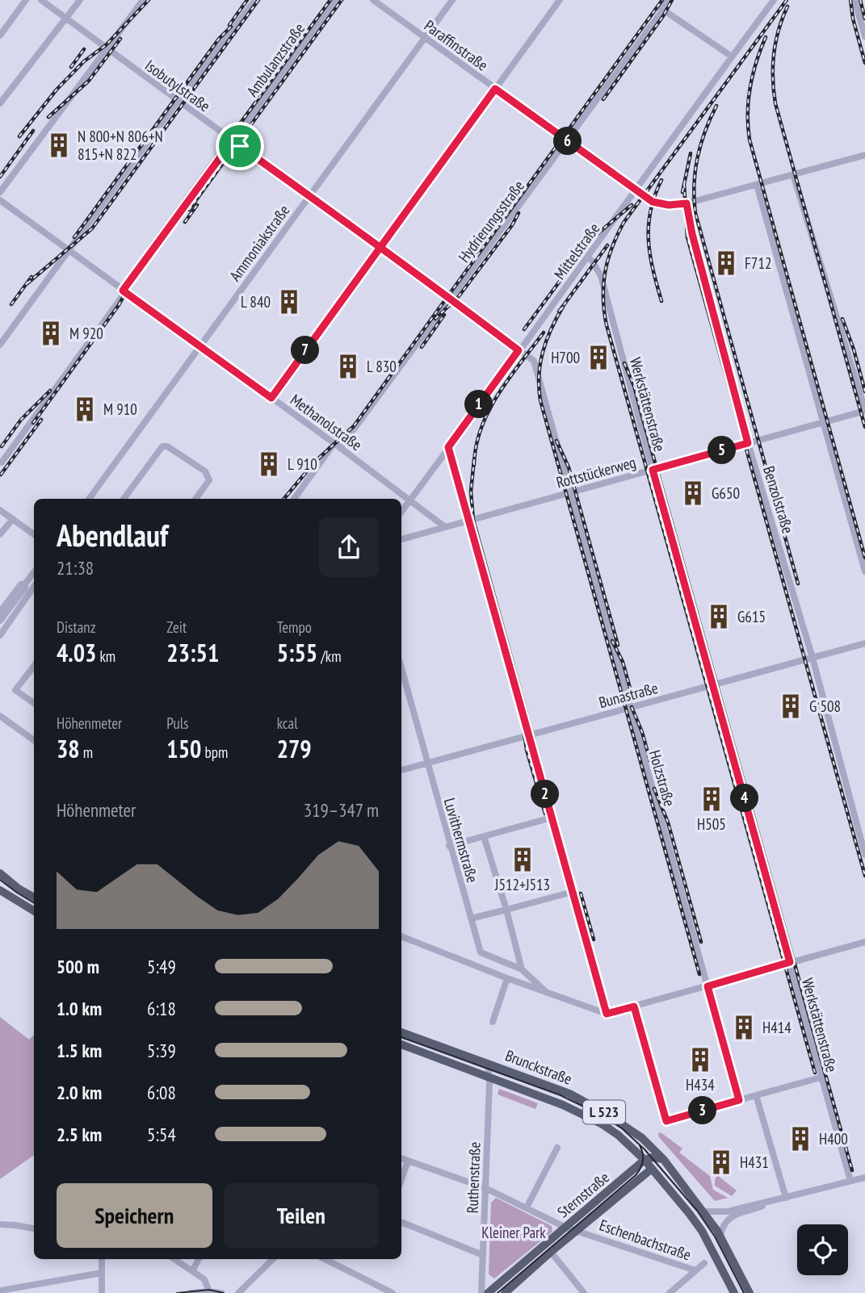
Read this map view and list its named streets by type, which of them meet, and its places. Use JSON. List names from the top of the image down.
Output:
{
  "streets": {
    "main road": ["Brunckstraße", "L 523", "Sternstraße"],
    "street": [
      "Paraffinstraße",
      "Ambulanzstraße",
      "Isobutylstraße",
      "Hydrierungsstraße",
      "Ammoniakstraße",
      "Mittelstraße",
      "Werkstättenstraße",
      "Methanolstraße",
      "Rottstückerweg",
      "Benzolstraße",
      "Bunastraße",
      "Holzstraße",
      "Luvithermstraße",
      "Ruthenstraße",
      "Eschenbachstraße"
    ]
  },
  "crossings": [
    ["Paraffinstraße", "Hydrierungsstraße"],
    ["Paraffinstraße", "Ammoniakstraße"],
    ["Paraffinstraße", "Mittelstraße"],
    ["Ambulanzstraße", "Isobutylstraße"],
    ["Ambulanzstraße", "Methanolstraße"],
    ["Isobutylstraße", "Hydrierungsstraße"],
    ["Isobutylstraße", "Ammoniakstraße"],
    ["Isobutylstraße", "Mittelstraße"],
    ["Isobutylstraße", "Holzstraße"],
    ["Hydrierungsstraße", "Methanolstraße"],
    ["Ammoniakstraße", "Methanolstraße"],
    ["Mittelstraße", "Werkstättenstraße"],
    ["Mittelstraße", "Methanolstraße"],
    ["Mittelstraße", "Holzstraße"],
    ["Werkstättenstraße", "Rottstückerweg"],
    ["Werkstättenstraße", "Bunastraße"],
    ["Methanolstraße", "Rottstückerweg"],
    ["Rottstückerweg", "Benzolstraße"],
    ["Rottstückerweg", "Holzstraße"],
    ["Benzolstraße", "Bunastraße"],
    ["Bunastraße", "Holzstraße"],
    ["Bunastraße", "Luvithermstraße"],
    ["Brunckstraße", "Ruthenstraße"],
    ["Brunckstraße", "Sternstraße"],
    ["Ruthenstraße", "Eschenbachstraße"],
    ["Sternstraße", "Eschenbachstraße"]
  ],
  "parks": ["Kleiner Park"],
  "places": {
    "building": [
      "N 800+N 806+N 815+N 822",
      "F712",
      "L 840",
      "M 920",
      "H700",
      "L 830",
      "M 910",
      "L 910",
      "G650",
      "G615",
      "G 508",
      "H505",
      "J512+J513",
      "H414",
      "H434",
      "H400",
      "H431"
    ]
  },
  "page": {
    "pins": [
      "6",
      "7",
      "1",
      "5",
      "2",
      "4",
      "3"
    ],
    "heading": ["Abendlauf", "21:38"],
    "stats": [
      ["Distanz", "4.03 km"],
      ["Zeit", "23:51"],
      ["Tempo", "5:55 /km"],
      ["Höhenmeter", "38 m"],
      ["Puls", "150 bpm"],
      ["kcal", "279"]
    ],
    "chart": ["Höhenmeter", "319–347 m"],
    "list": [
      {
        "name": "500 m",
        "note": "5:49"
      },
      {
        "name": "1.0 km",
        "note": "6:18"
      },
      {
        "name": "1.5 km",
        "note": "5:39"
      },
      {
        "name": "2.0 km",
        "note": "6:08"
      },
      {
        "name": "2.5 km",
        "note": "5:54"
      }
    ],
    "buttons": ["Speichern", "Teilen"]
  }
}
